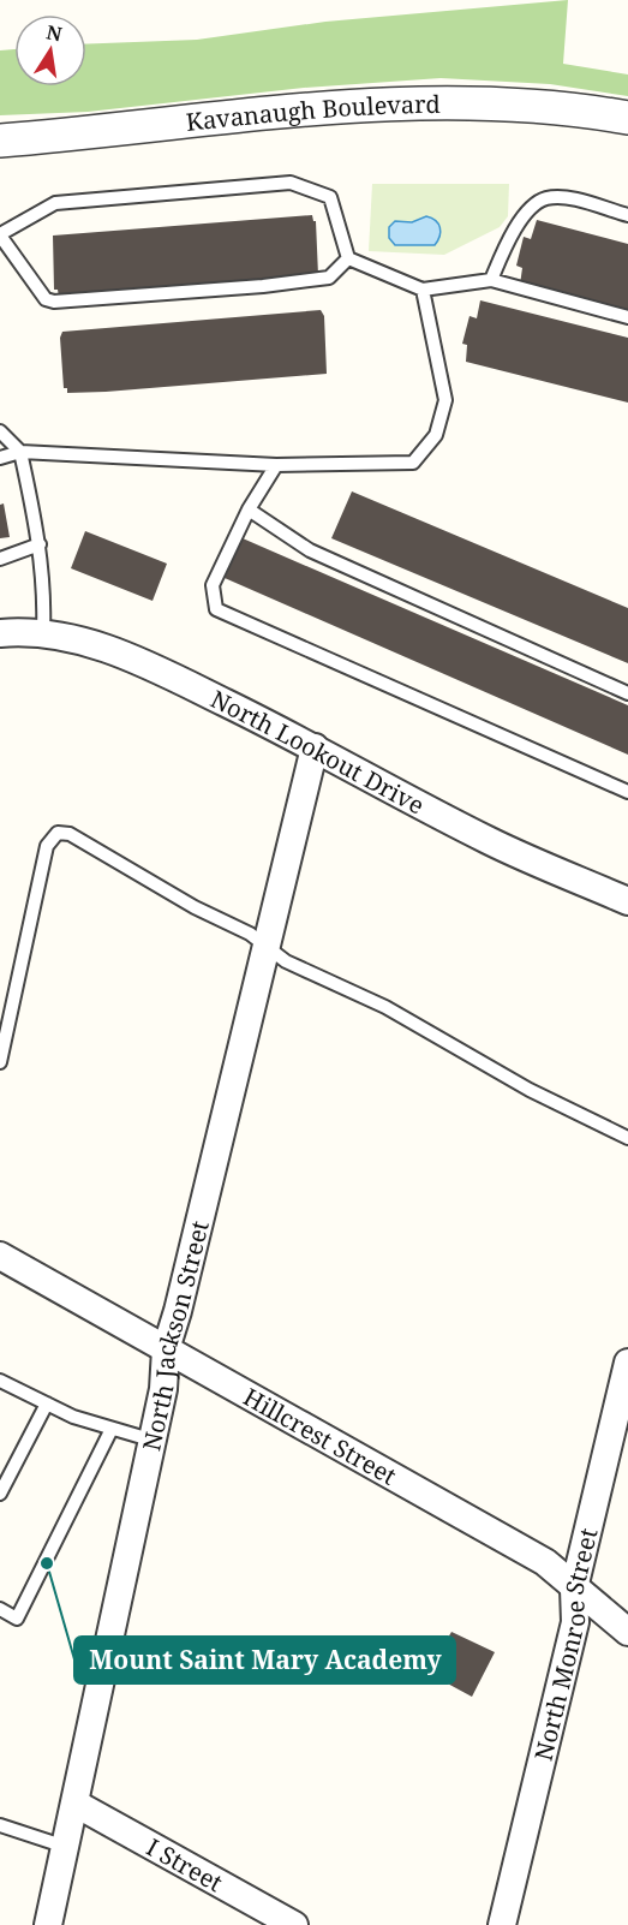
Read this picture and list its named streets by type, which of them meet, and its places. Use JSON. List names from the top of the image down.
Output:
{
  "streets": {
    "street": [
      "Kavanaugh Boulevard",
      "North Lookout Drive",
      "North Jackson Street",
      "Hillcrest Street",
      "North Monroe Street",
      "I Street"
    ]
  },
  "crossings": [
    ["North Lookout Drive", "North Jackson Street"],
    ["North Jackson Street", "Hillcrest Street"],
    ["North Jackson Street", "I Street"],
    ["Hillcrest Street", "North Monroe Street"]
  ],
  "places": ["Mount Saint Mary Academy"],
  "north": "top"
}
